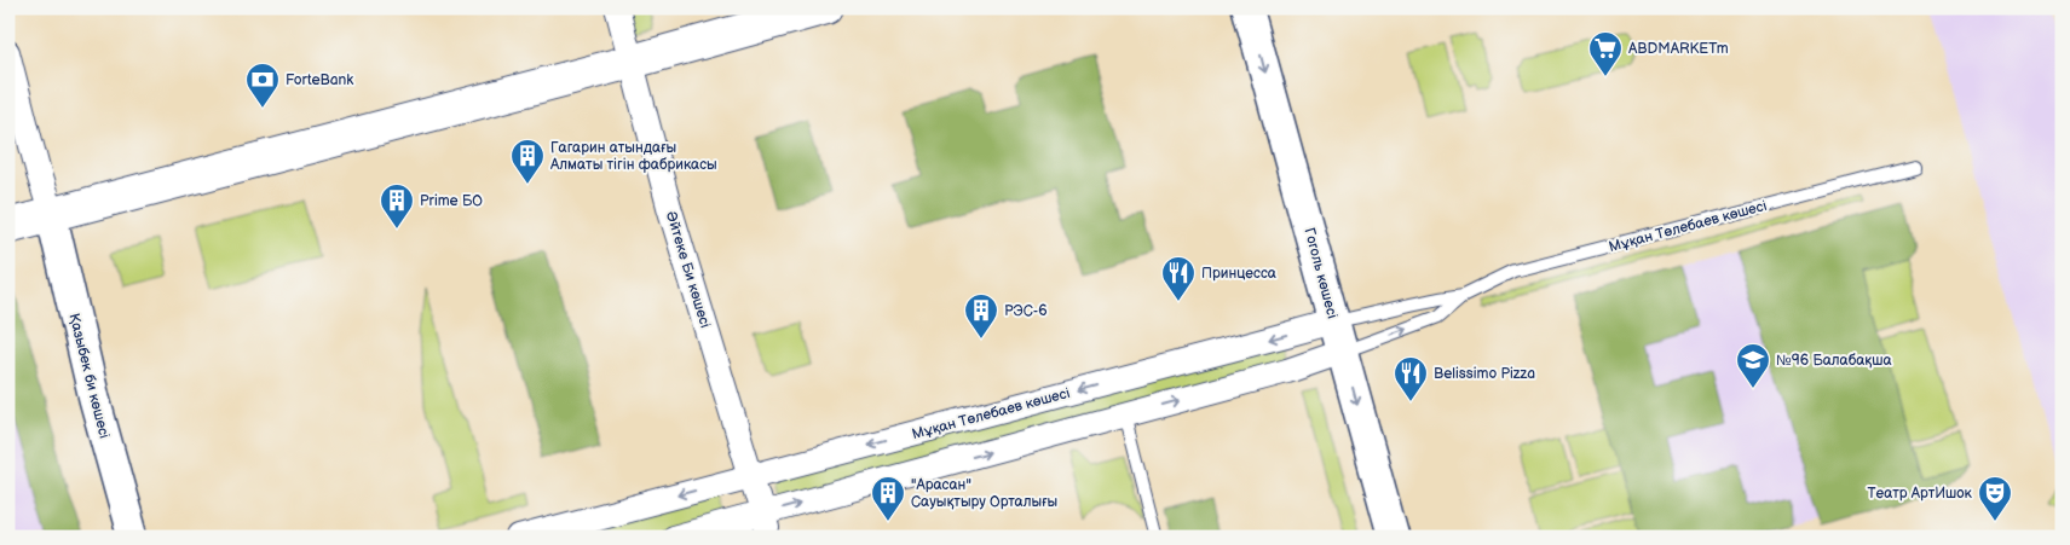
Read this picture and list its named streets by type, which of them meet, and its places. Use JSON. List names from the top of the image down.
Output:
{
  "streets": {
    "street": [
      "Мұқан Төлебаев көшесі",
      "Әйтеке Би көшесі",
      "Гоголь көшесі",
      "Қазыбек би көшесі"
    ]
  },
  "crossings": [
    ["Мұқан Төлебаев көшесі", "Әйтеке Би көшесі"],
    ["Мұқан Төлебаев көшесі", "Гоголь көшесі"]
  ],
  "one_way": ["Гоголь көшесі"],
  "places": {
    "supermarket": ["ABDMARKETm"],
    "bank": ["ForteBank"],
    "building": [
      "Гагарин атындағы Алматы тігін фабрикасы",
      "Prime БО",
      "РЭС-6",
      "\"Арасан\" Сауықтыру Орталығы"
    ],
    "restaurant": ["Принцесса", "Belissimo Pizza"],
    "school or university": ["№96 Балабақша"],
    "theatre": ["Театр АртИшок"]
  }
}
